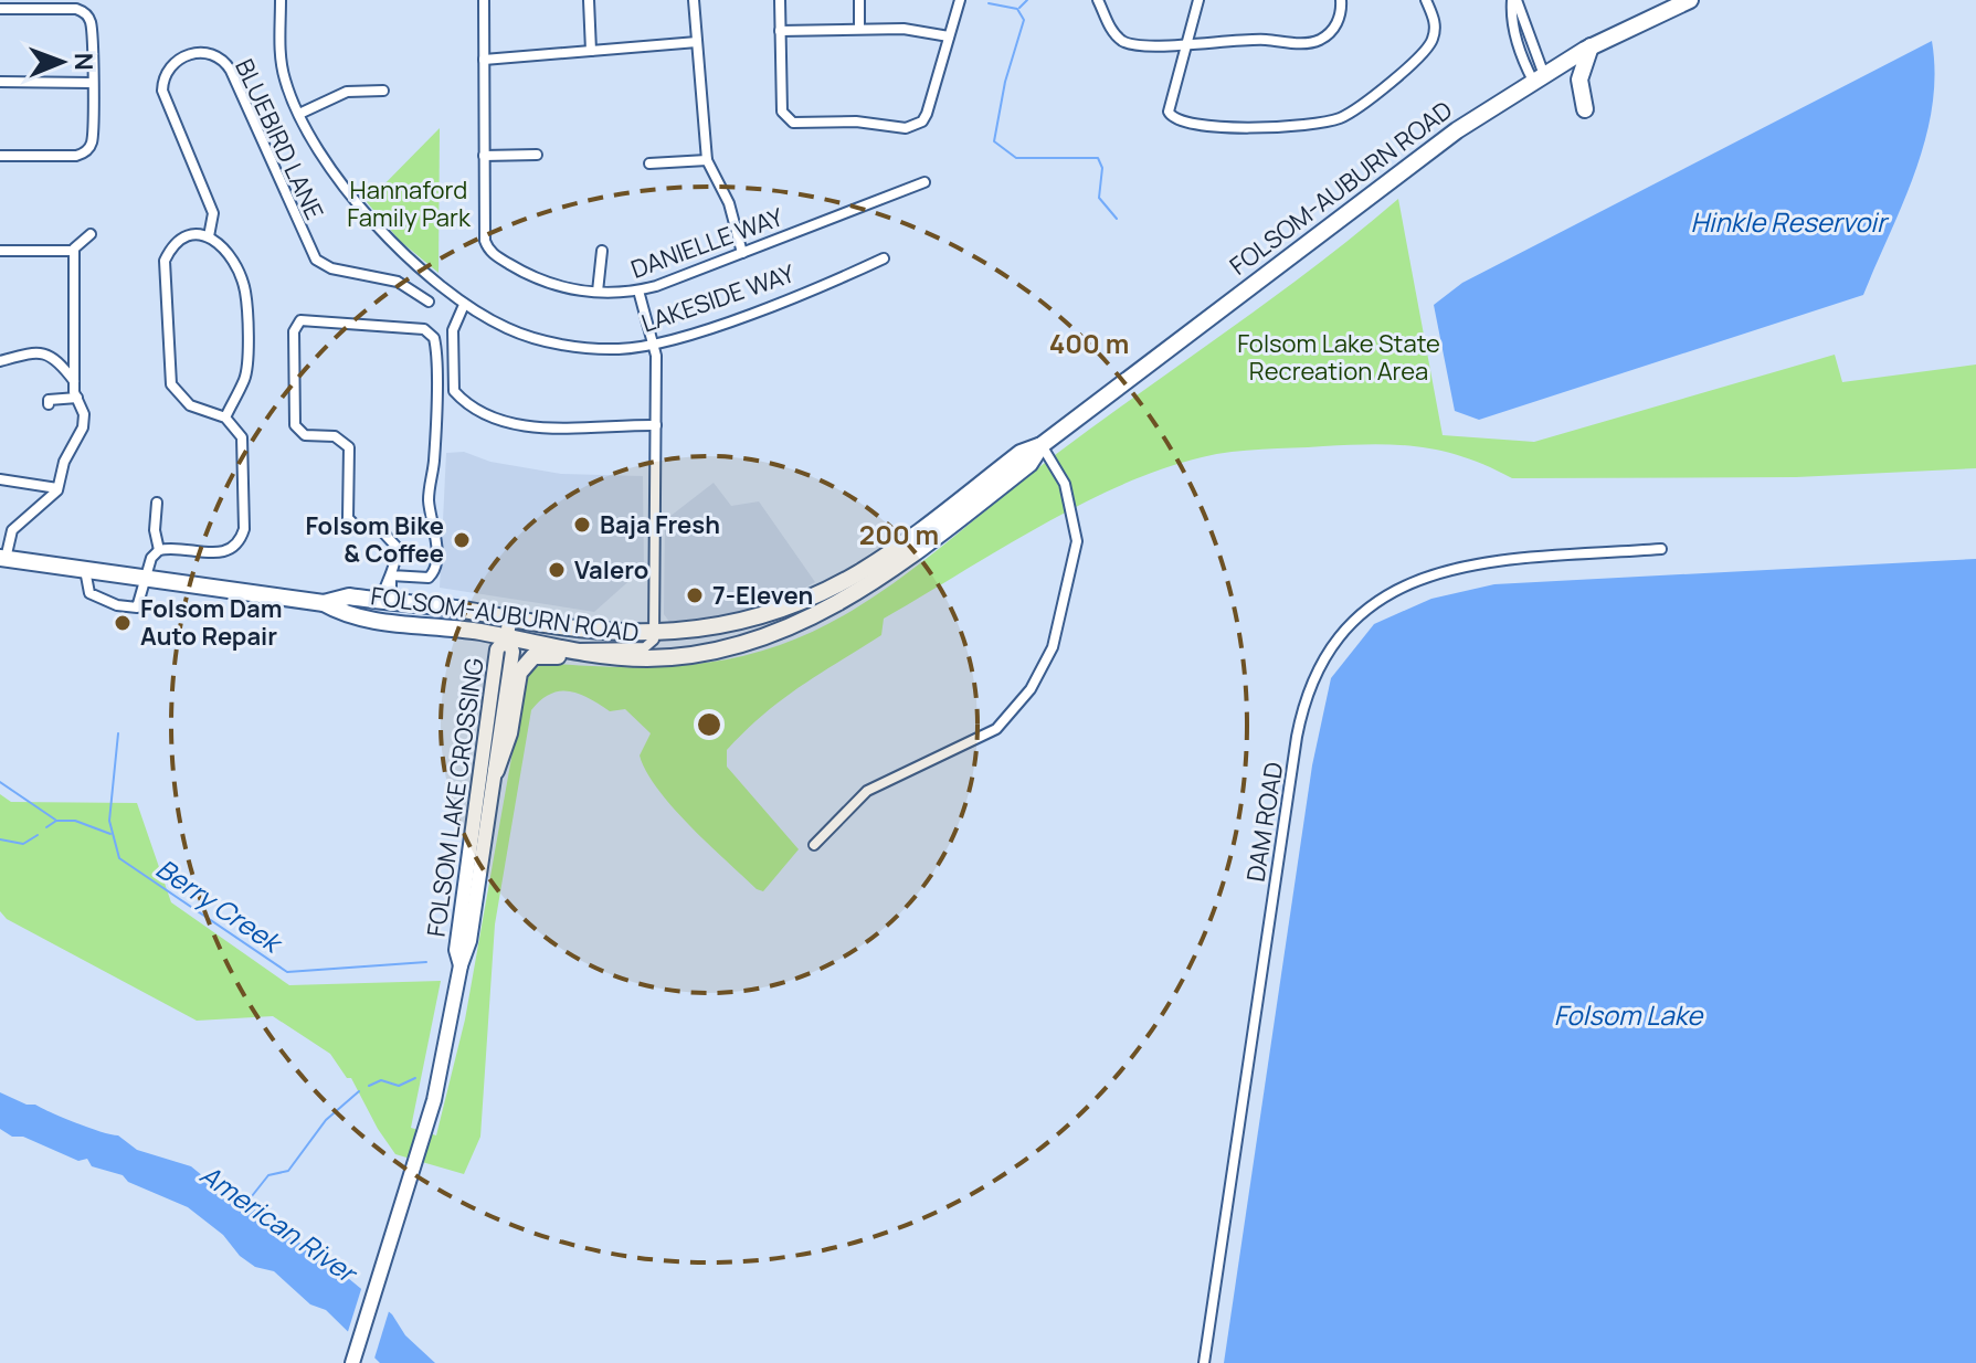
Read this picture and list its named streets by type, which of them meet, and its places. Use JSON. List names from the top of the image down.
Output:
{
  "streets": {
    "main road": ["FOLSOM-AUBURN ROAD", "FOLSOM LAKE CROSSING"],
    "street": [
      "BLUEBIRD LANE",
      "DANIELLE WAY",
      "LAKESIDE WAY",
      "DAM ROAD"
    ]
  },
  "crossings": [
    ["FOLSOM-AUBURN ROAD", "FOLSOM LAKE CROSSING"]
  ],
  "water": [
    "Hinkle Reservoir",
    "Berry Creek",
    "Folsom Lake",
    "American River"
  ],
  "parks": ["Hannaford Family Park", "Folsom Lake State Recreation Area"],
  "places": [
    "Baja Fresh",
    "Folsom Bike & Coffee",
    "Valero",
    "7-Eleven",
    "Folsom Dam Auto Repair"
  ],
  "north": "right",
  "rings": ["400 m", "200 m"]
}
